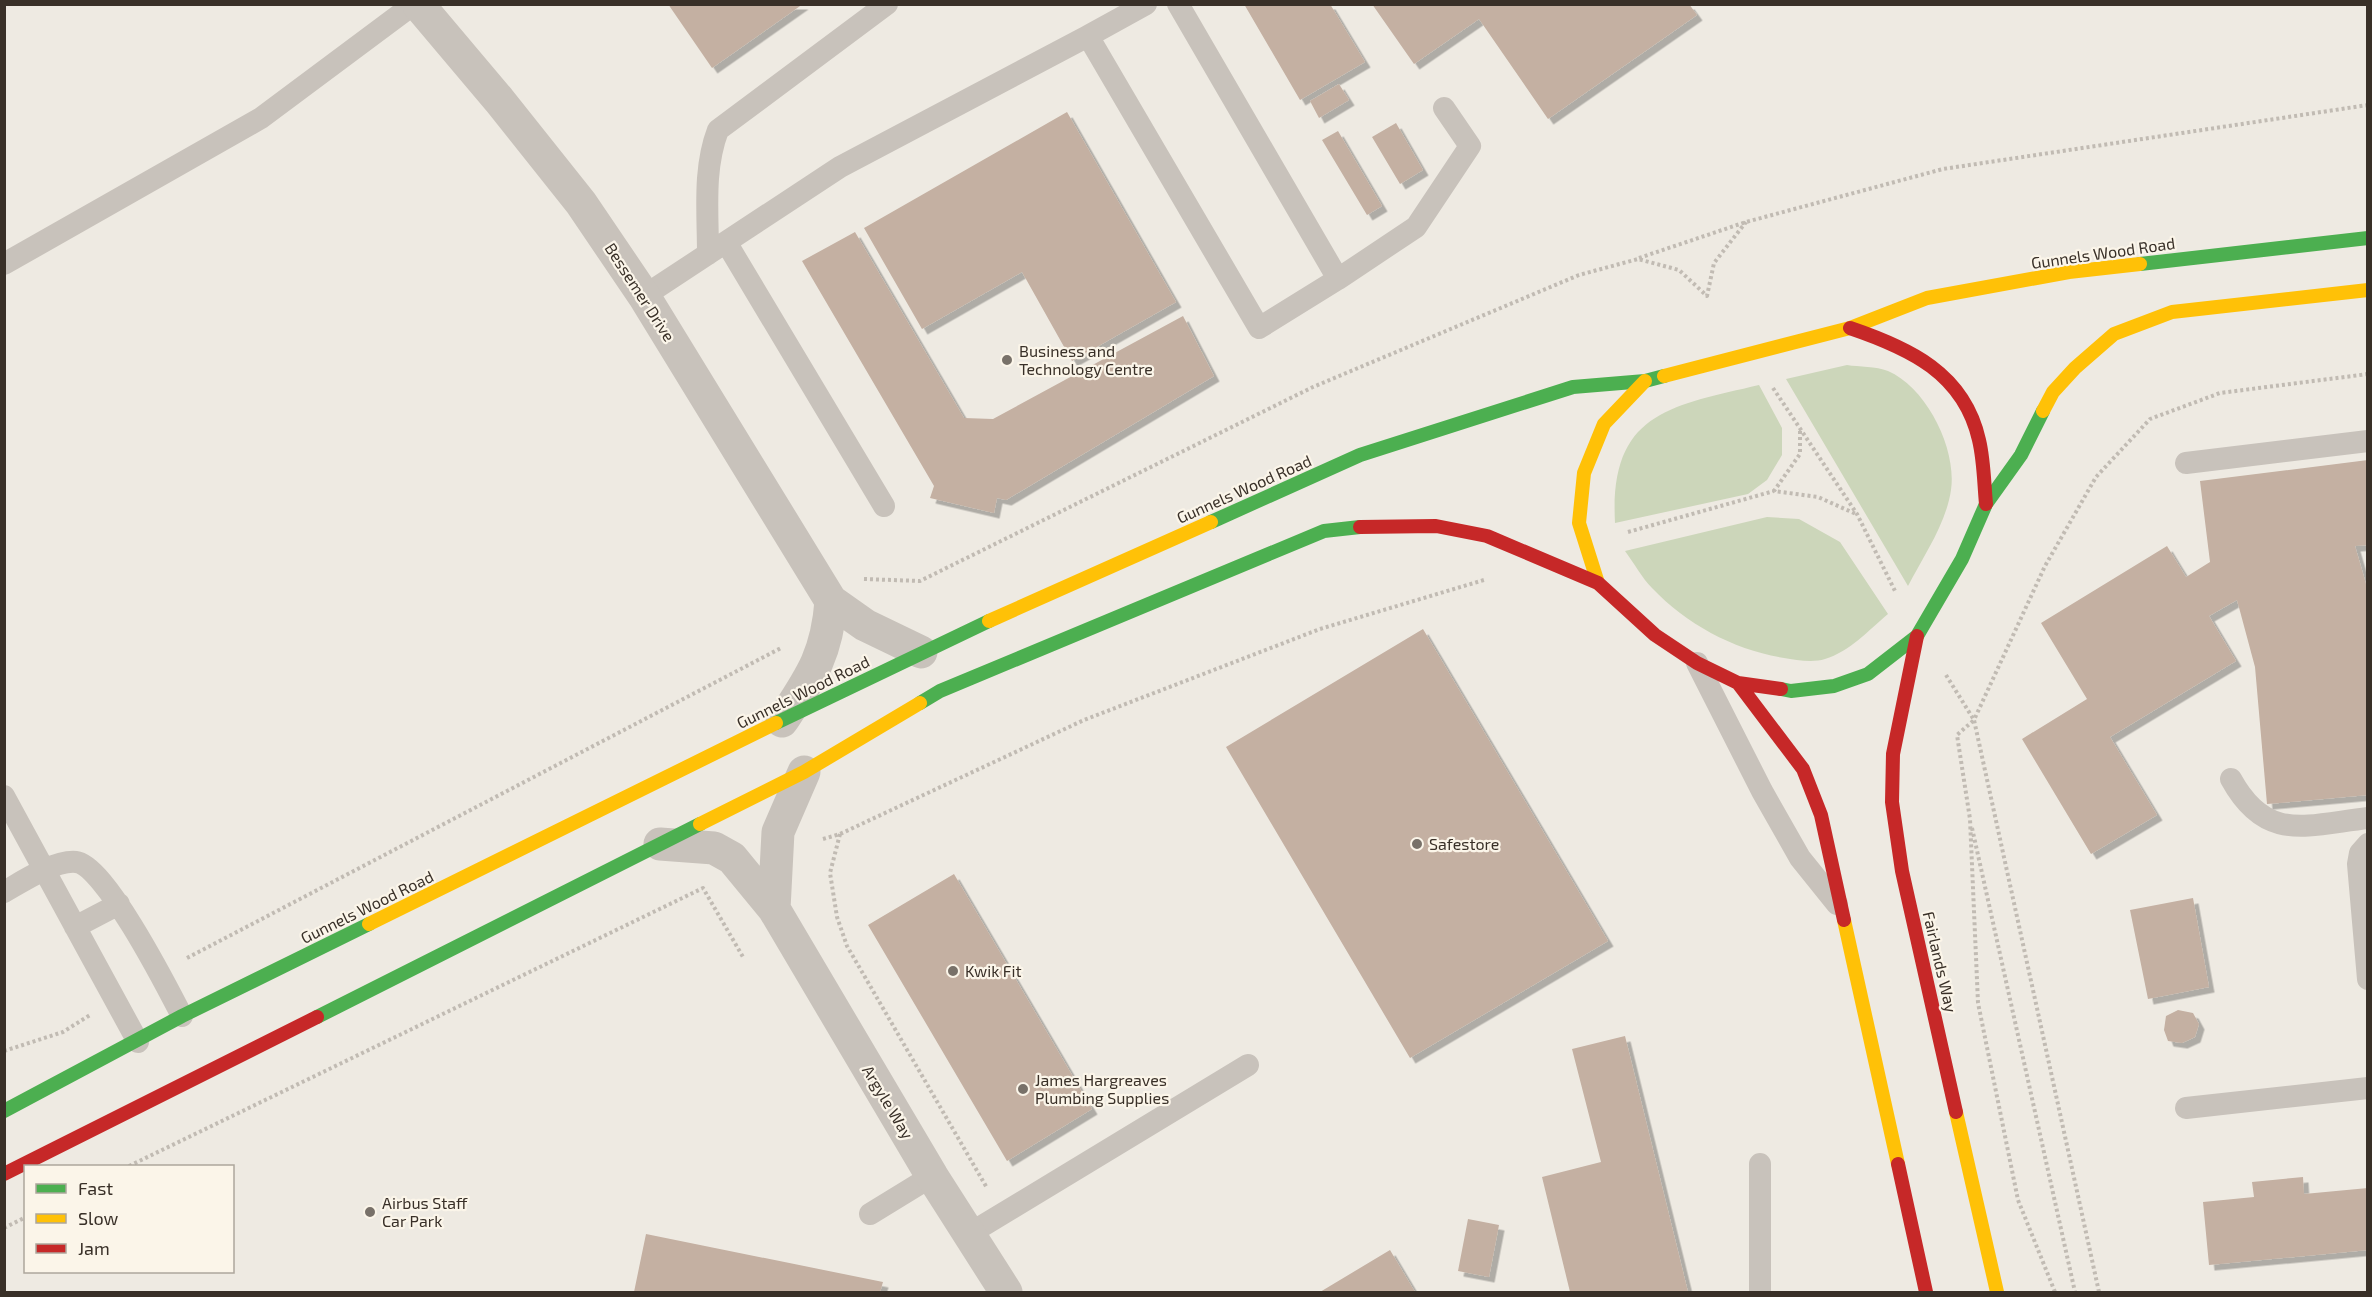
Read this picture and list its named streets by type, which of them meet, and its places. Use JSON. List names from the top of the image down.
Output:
{
  "streets": {
    "main road": ["Gunnels Wood Road", "Fairlands Way"],
    "street": ["Bessemer Drive", "Argyle Way"]
  },
  "crossings": [
    ["Gunnels Wood Road", "Bessemer Drive"]
  ],
  "places": [
    "Business and Technology Centre",
    "Safestore",
    "Kwik Fit",
    "James Hargreaves Plumbing Supplies",
    "Airbus Staff Car Park"
  ],
  "legend": ["Fast", "Slow", "Jam"]
}
